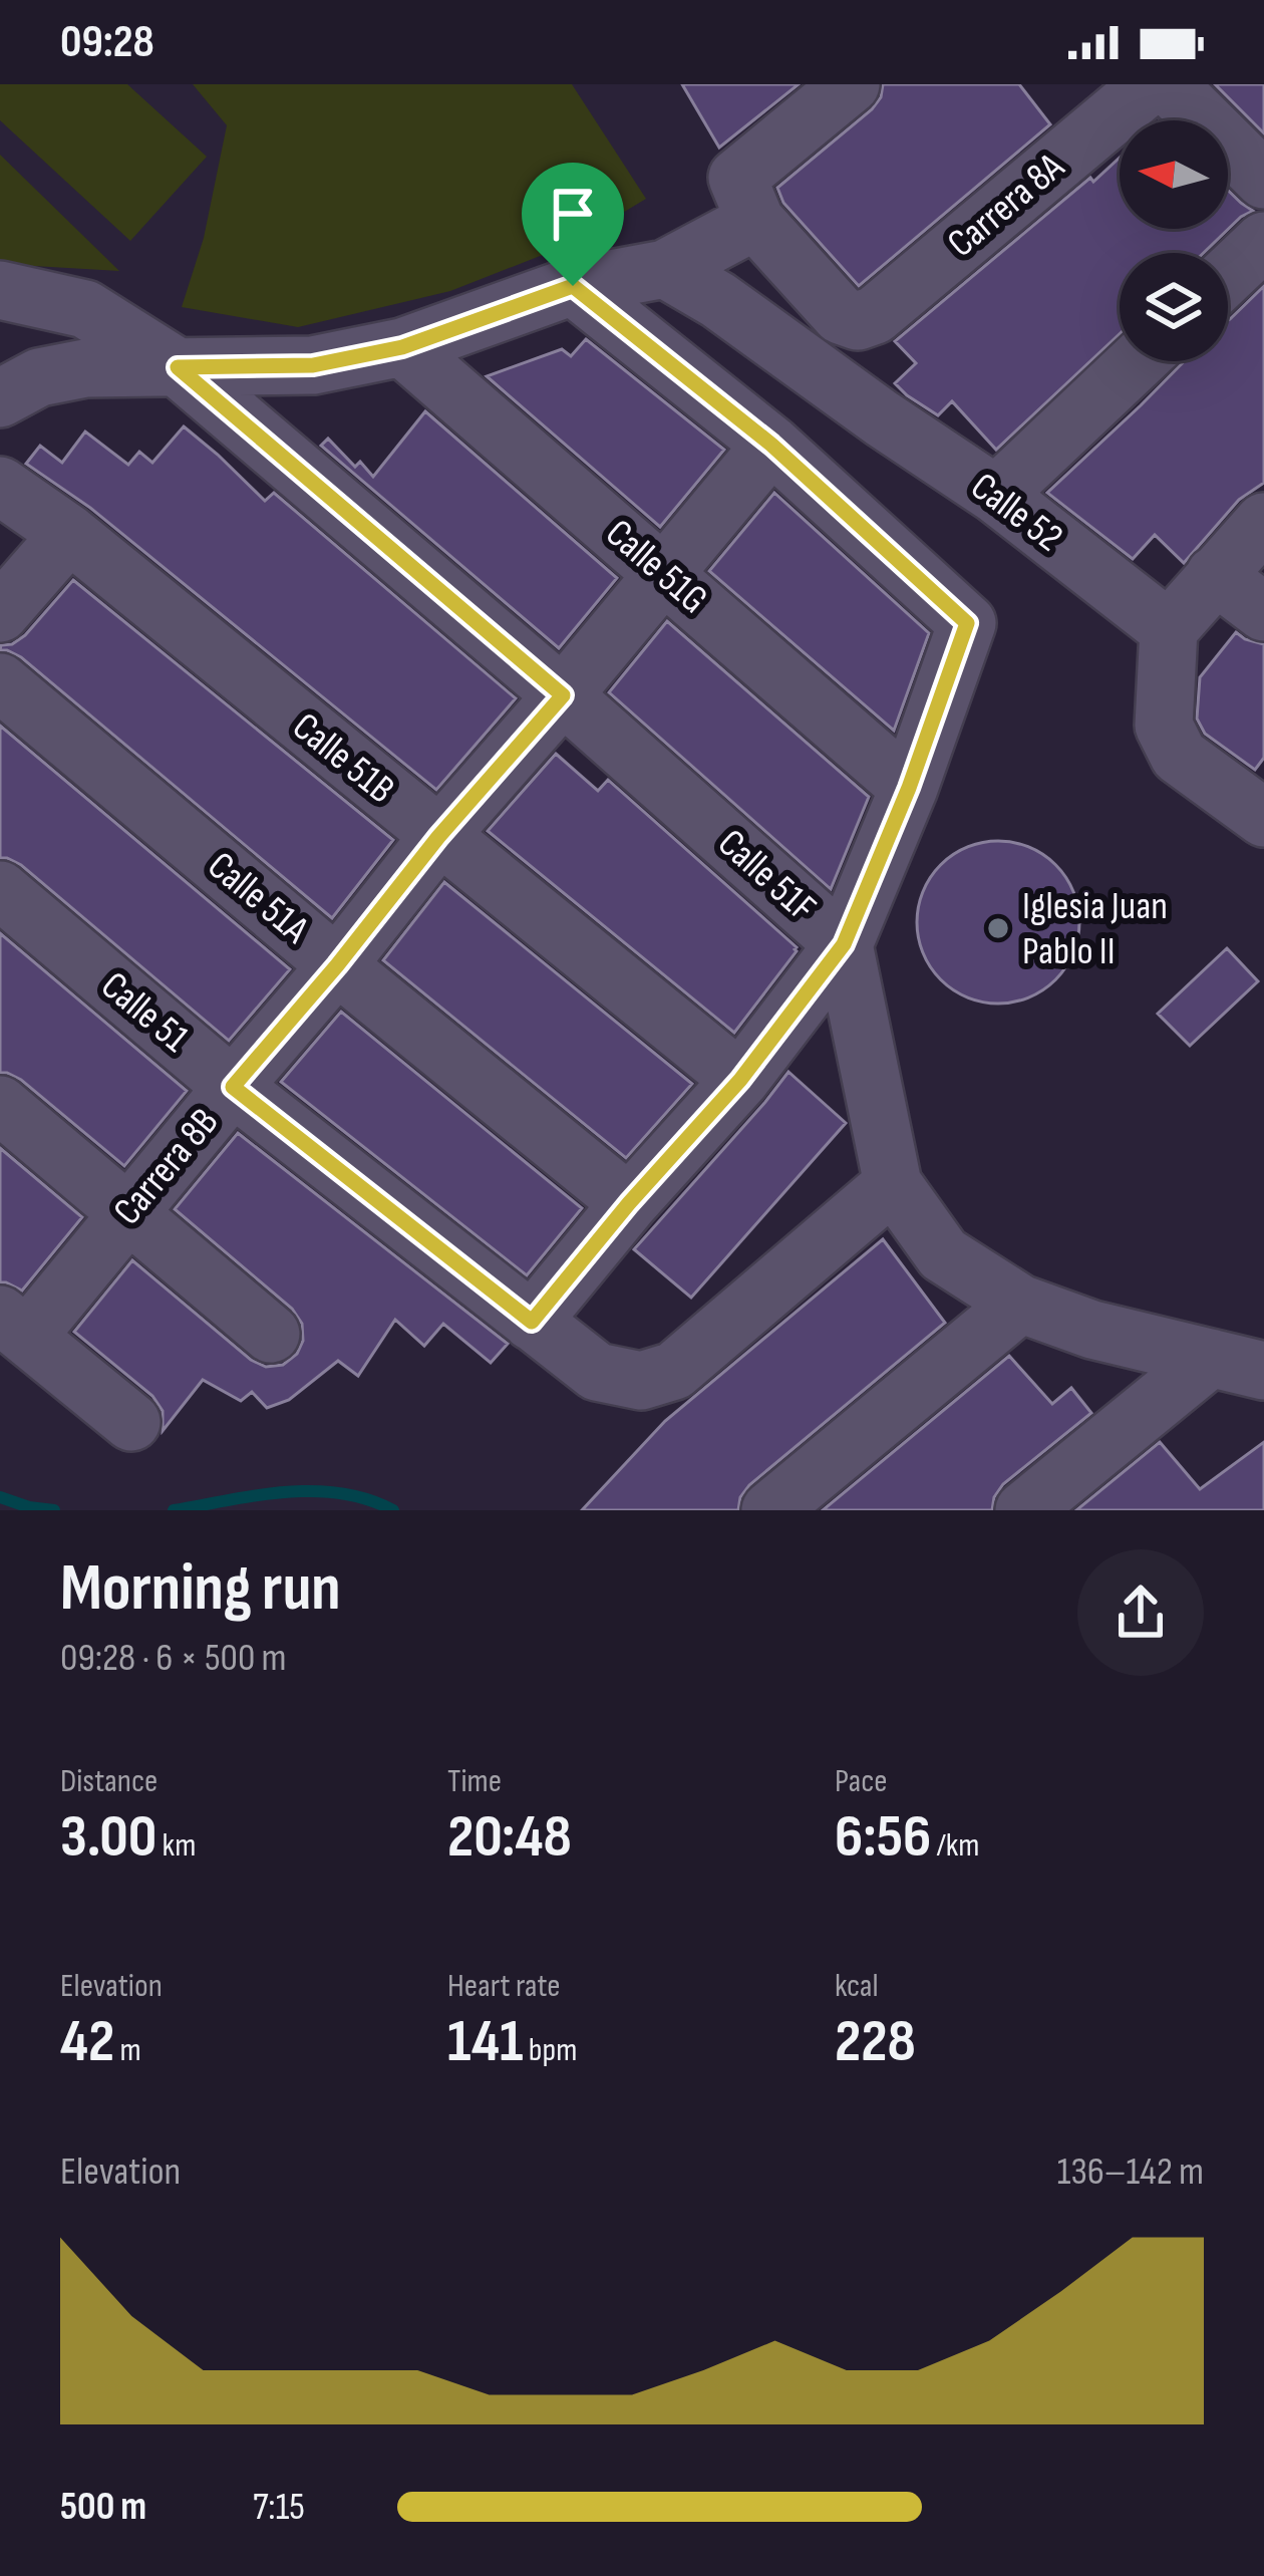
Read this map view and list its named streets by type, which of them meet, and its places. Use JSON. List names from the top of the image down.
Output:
{
  "streets": {
    "street": [
      "Carrera 8A",
      "Calle 52",
      "Calle 51G",
      "Calle 51B",
      "Calle 51F",
      "Calle 51A",
      "Calle 51",
      "Carrera 8B"
    ]
  },
  "crossings": [
    ["Calle 51G", "Carrera 8B"],
    ["Calle 51B", "Carrera 8B"],
    ["Calle 51F", "Calle 51"],
    ["Calle 51F", "Carrera 8B"],
    ["Calle 51A", "Carrera 8B"],
    ["Calle 51", "Carrera 8B"]
  ],
  "places": ["Iglesia Juan Pablo II"],
  "north": "left",
  "page": {
    "status": "09:28",
    "heading": ["Morning run", "09:28 · 6 × 500 m"],
    "stats": [
      ["Distance", "3.00 km"],
      ["Time", "20:48"],
      ["Pace", "6:56 /km"],
      ["Elevation", "42 m"],
      ["Heart rate", "141 bpm"],
      ["kcal", "228"]
    ],
    "chart": ["Elevation", "136–142 m"],
    "list": [
      {
        "name": "500 m",
        "note": "7:15"
      }
    ]
  }
}
